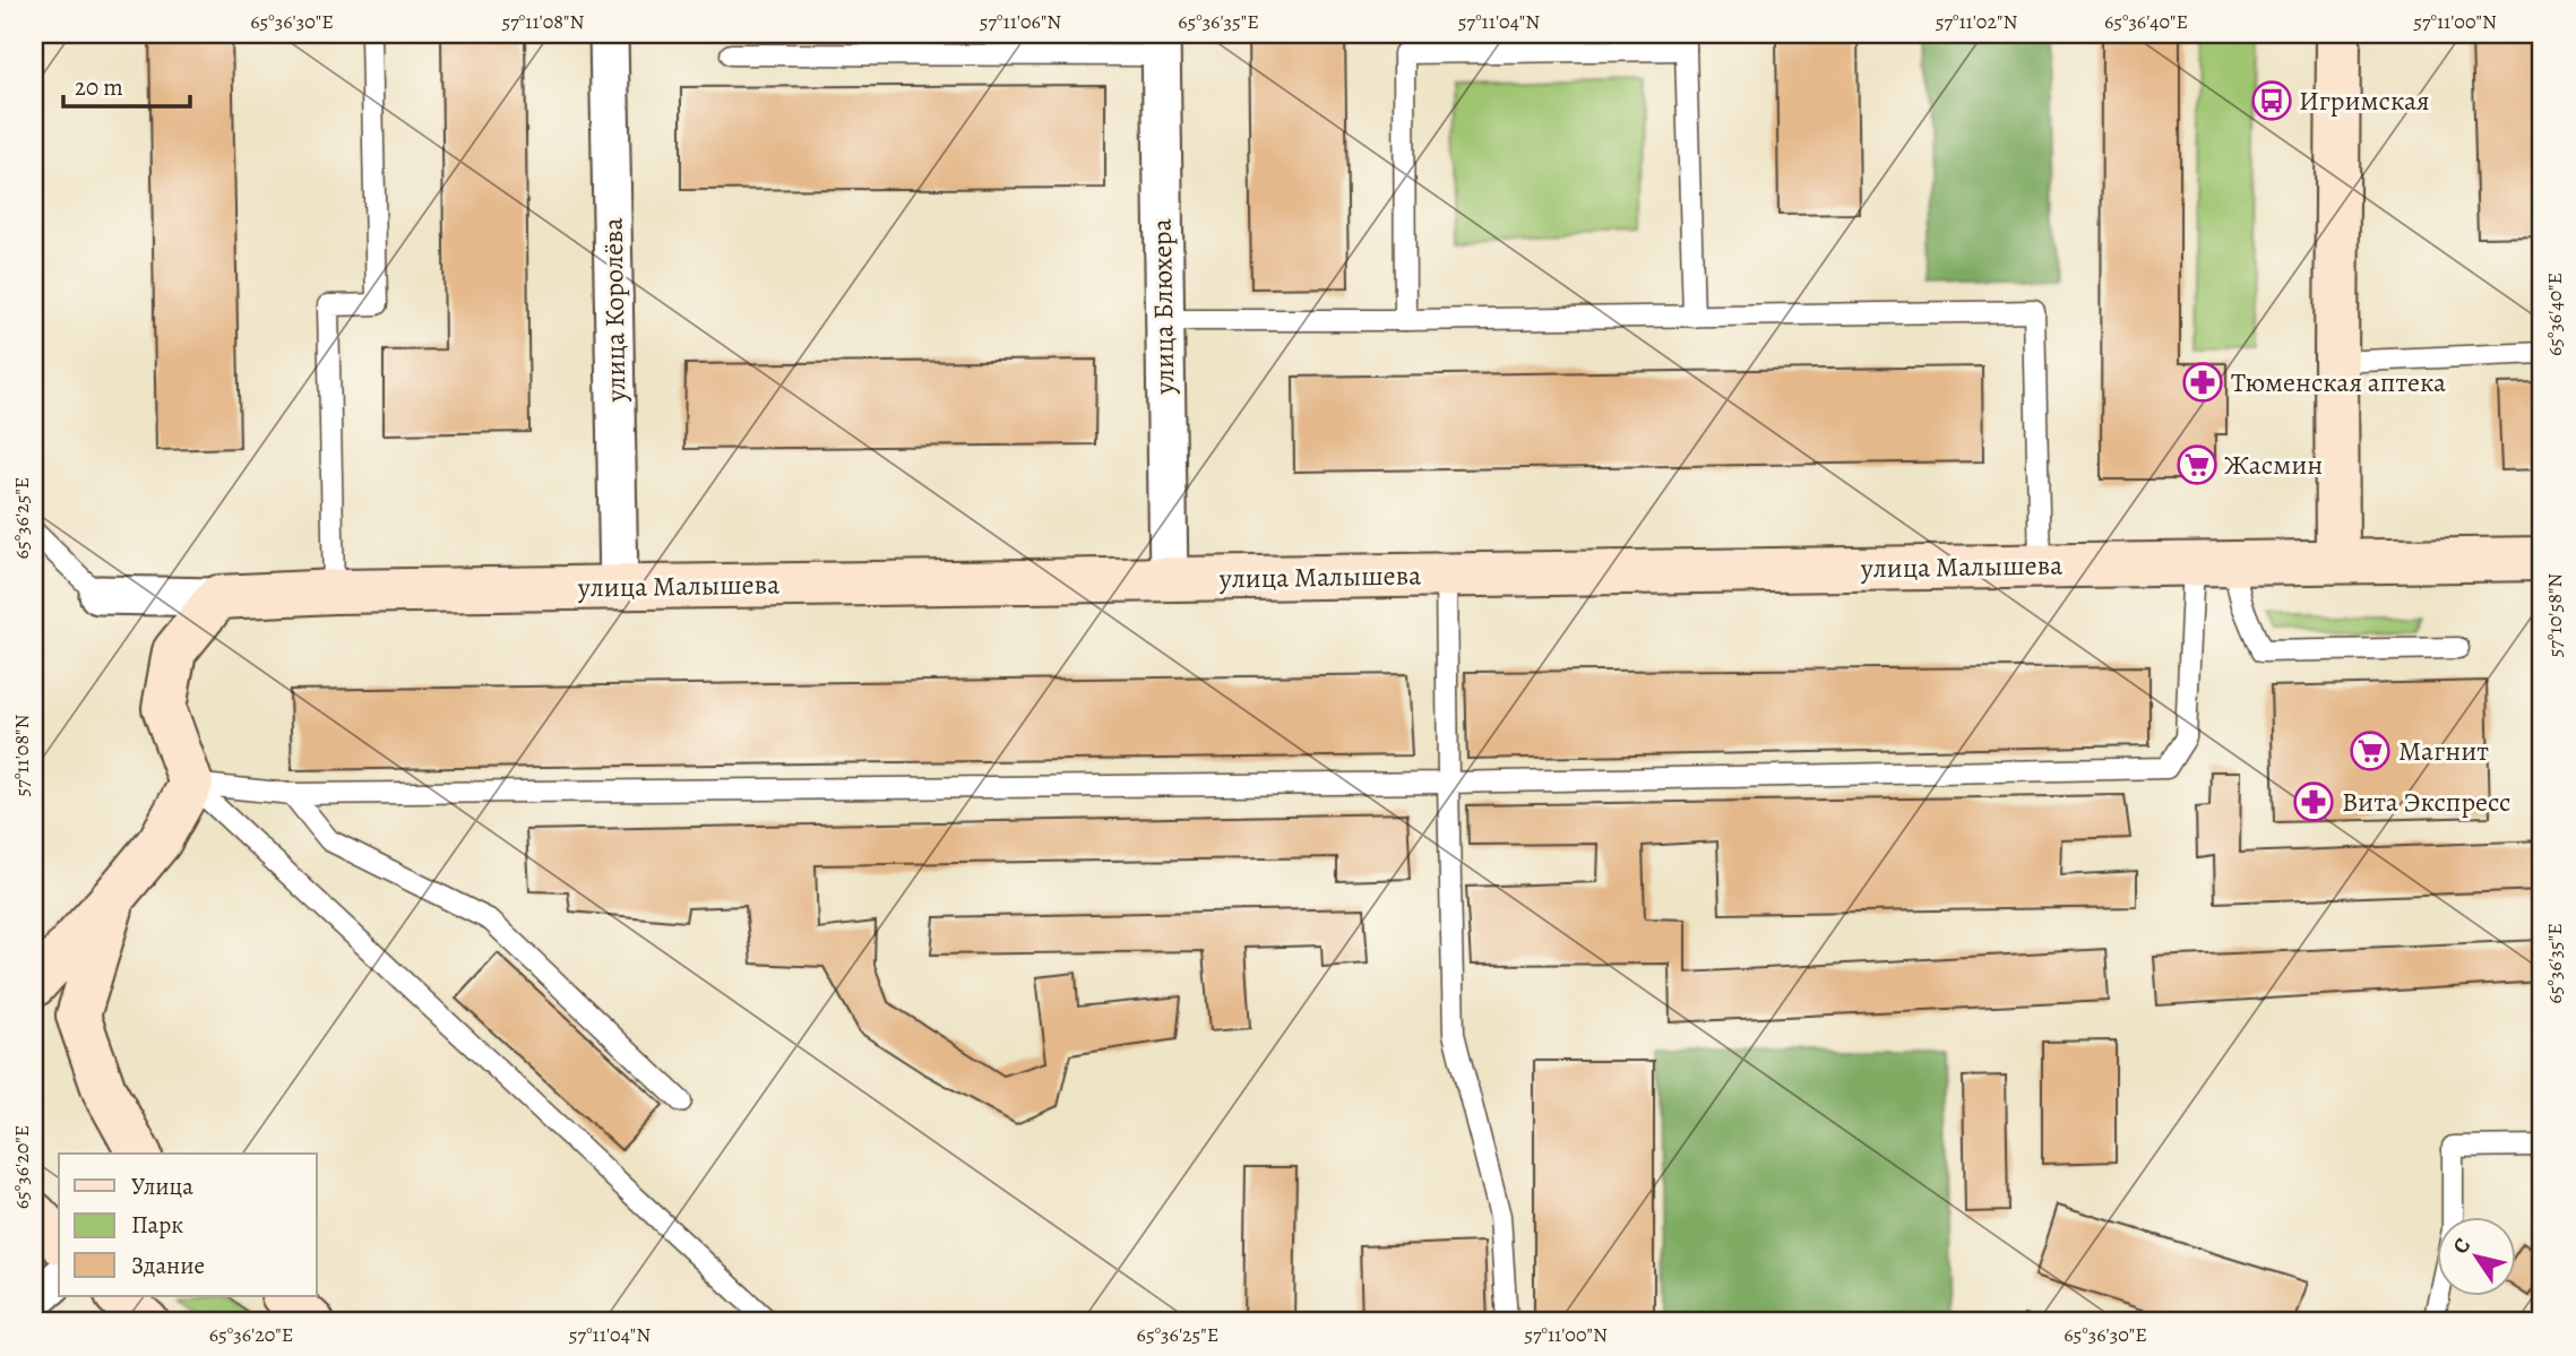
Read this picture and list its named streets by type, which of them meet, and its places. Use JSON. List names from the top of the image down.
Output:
{
  "streets": {
    "street": ["улица Блюхера", "улица Королёва", "улица Малышева"]
  },
  "crossings": [
    ["улица Блюхера", "улица Малышева"],
    ["улица Королёва", "улица Малышева"]
  ],
  "places": {
    "bus stop": ["Игримская"],
    "pharmacy": ["Тюменская аптека", "Вита Экспресс"],
    "supermarket": ["Жасмин", "Магнит"]
  },
  "legend": ["Улица", "Парк", "Здание"],
  "scale_bar": "20 m",
  "north": "top left",
  "coordinates": [
    "65°36'30\"E",
    "57°11'08\"N",
    "57°11'06\"N",
    "65°36'35\"E",
    "57°11'04\"N",
    "57°11'02\"N",
    "65°36'40\"E",
    "57°11'00\"N",
    "65°36'25\"E",
    "57°10'58\"N",
    "65°36'20\"E"
  ]
}
